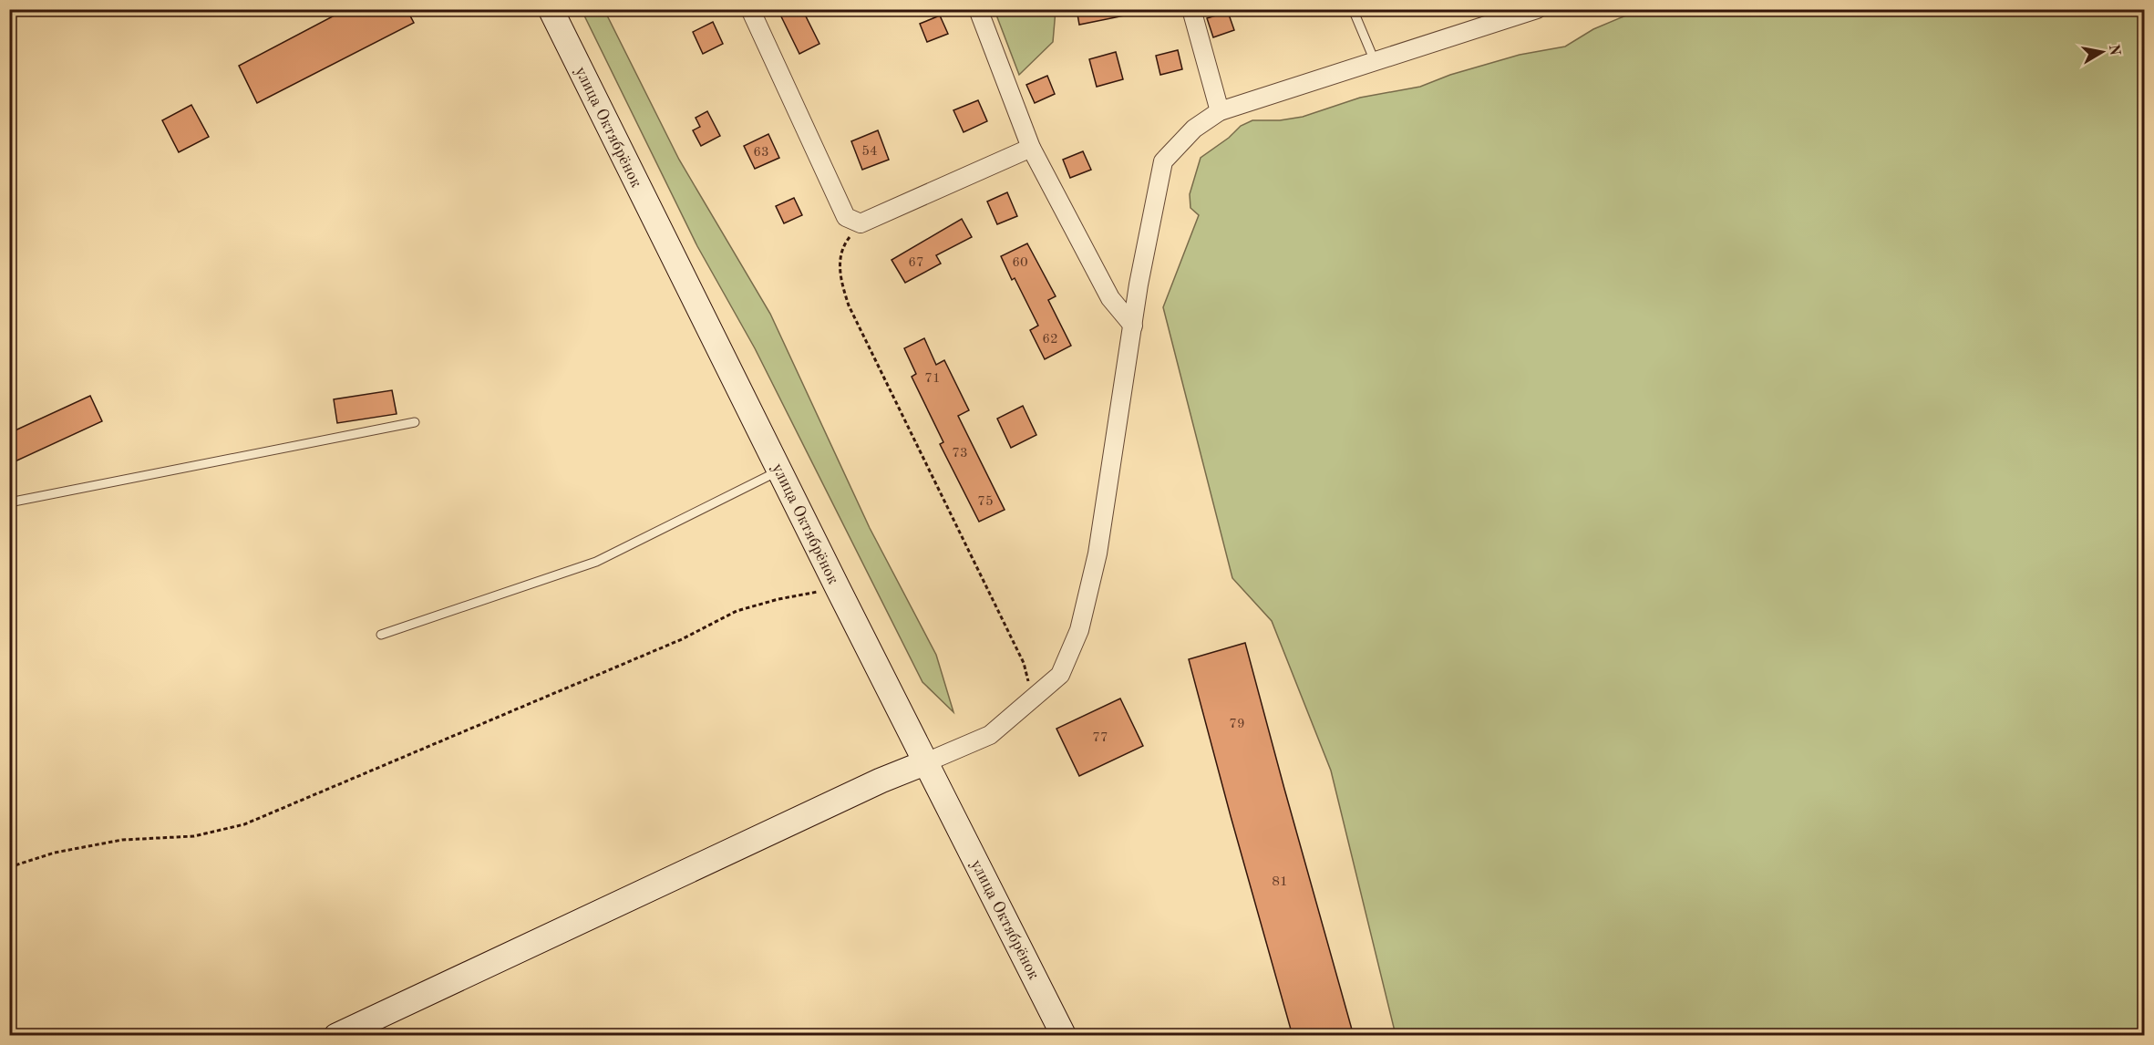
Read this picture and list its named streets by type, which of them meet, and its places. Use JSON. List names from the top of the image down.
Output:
{
  "streets": {
    "street": ["улица Октябрёнок"]
  },
  "house_numbers": [
    "54",
    "63",
    "67",
    "60",
    "62",
    "71",
    "73",
    "75",
    "79",
    "77",
    "81"
  ],
  "north": "right"
}
